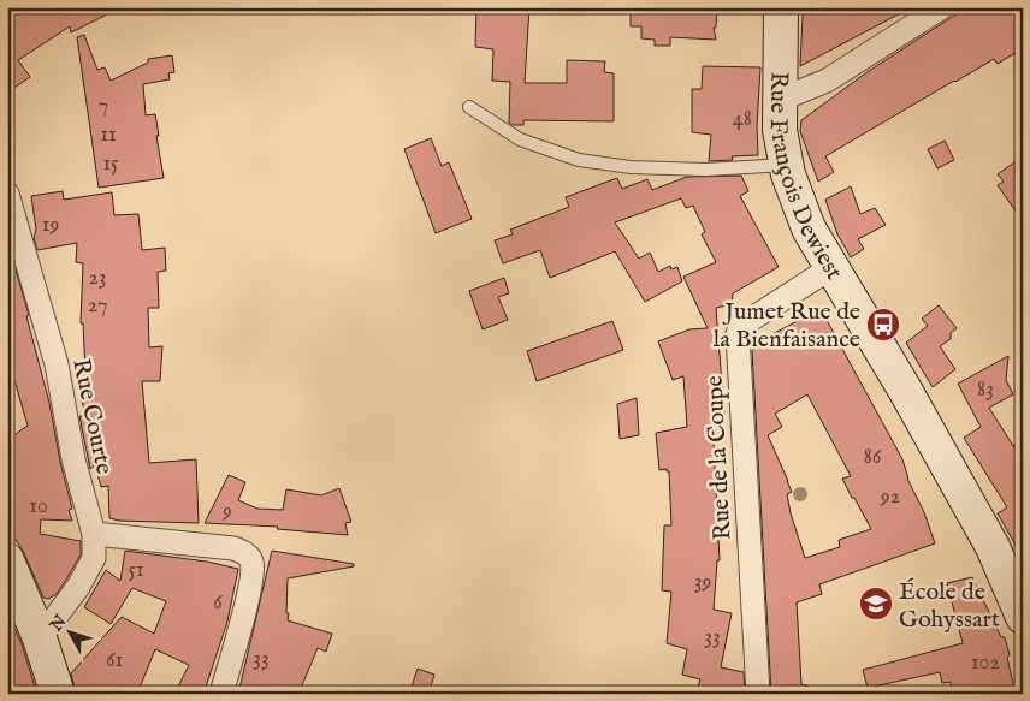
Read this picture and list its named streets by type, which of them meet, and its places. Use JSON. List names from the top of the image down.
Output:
{
  "streets": {
    "street": ["Rue François Dewiest", "Rue Courte", "Rue de la Coupe"]
  },
  "crossings": [
    ["Rue François Dewiest", "Rue de la Coupe"]
  ],
  "places": {
    "bus stop": ["Jumet Rue de la Bienfaisance"],
    "school or university": ["École de Gohyssart"]
  },
  "house_numbers": [
    "7",
    "48",
    "11",
    "15",
    "19",
    "23",
    "27",
    "83",
    "86",
    "92",
    "10",
    "9",
    "51",
    "39",
    "6",
    "33",
    "33",
    "61",
    "102"
  ],
  "north": "top left"
}
